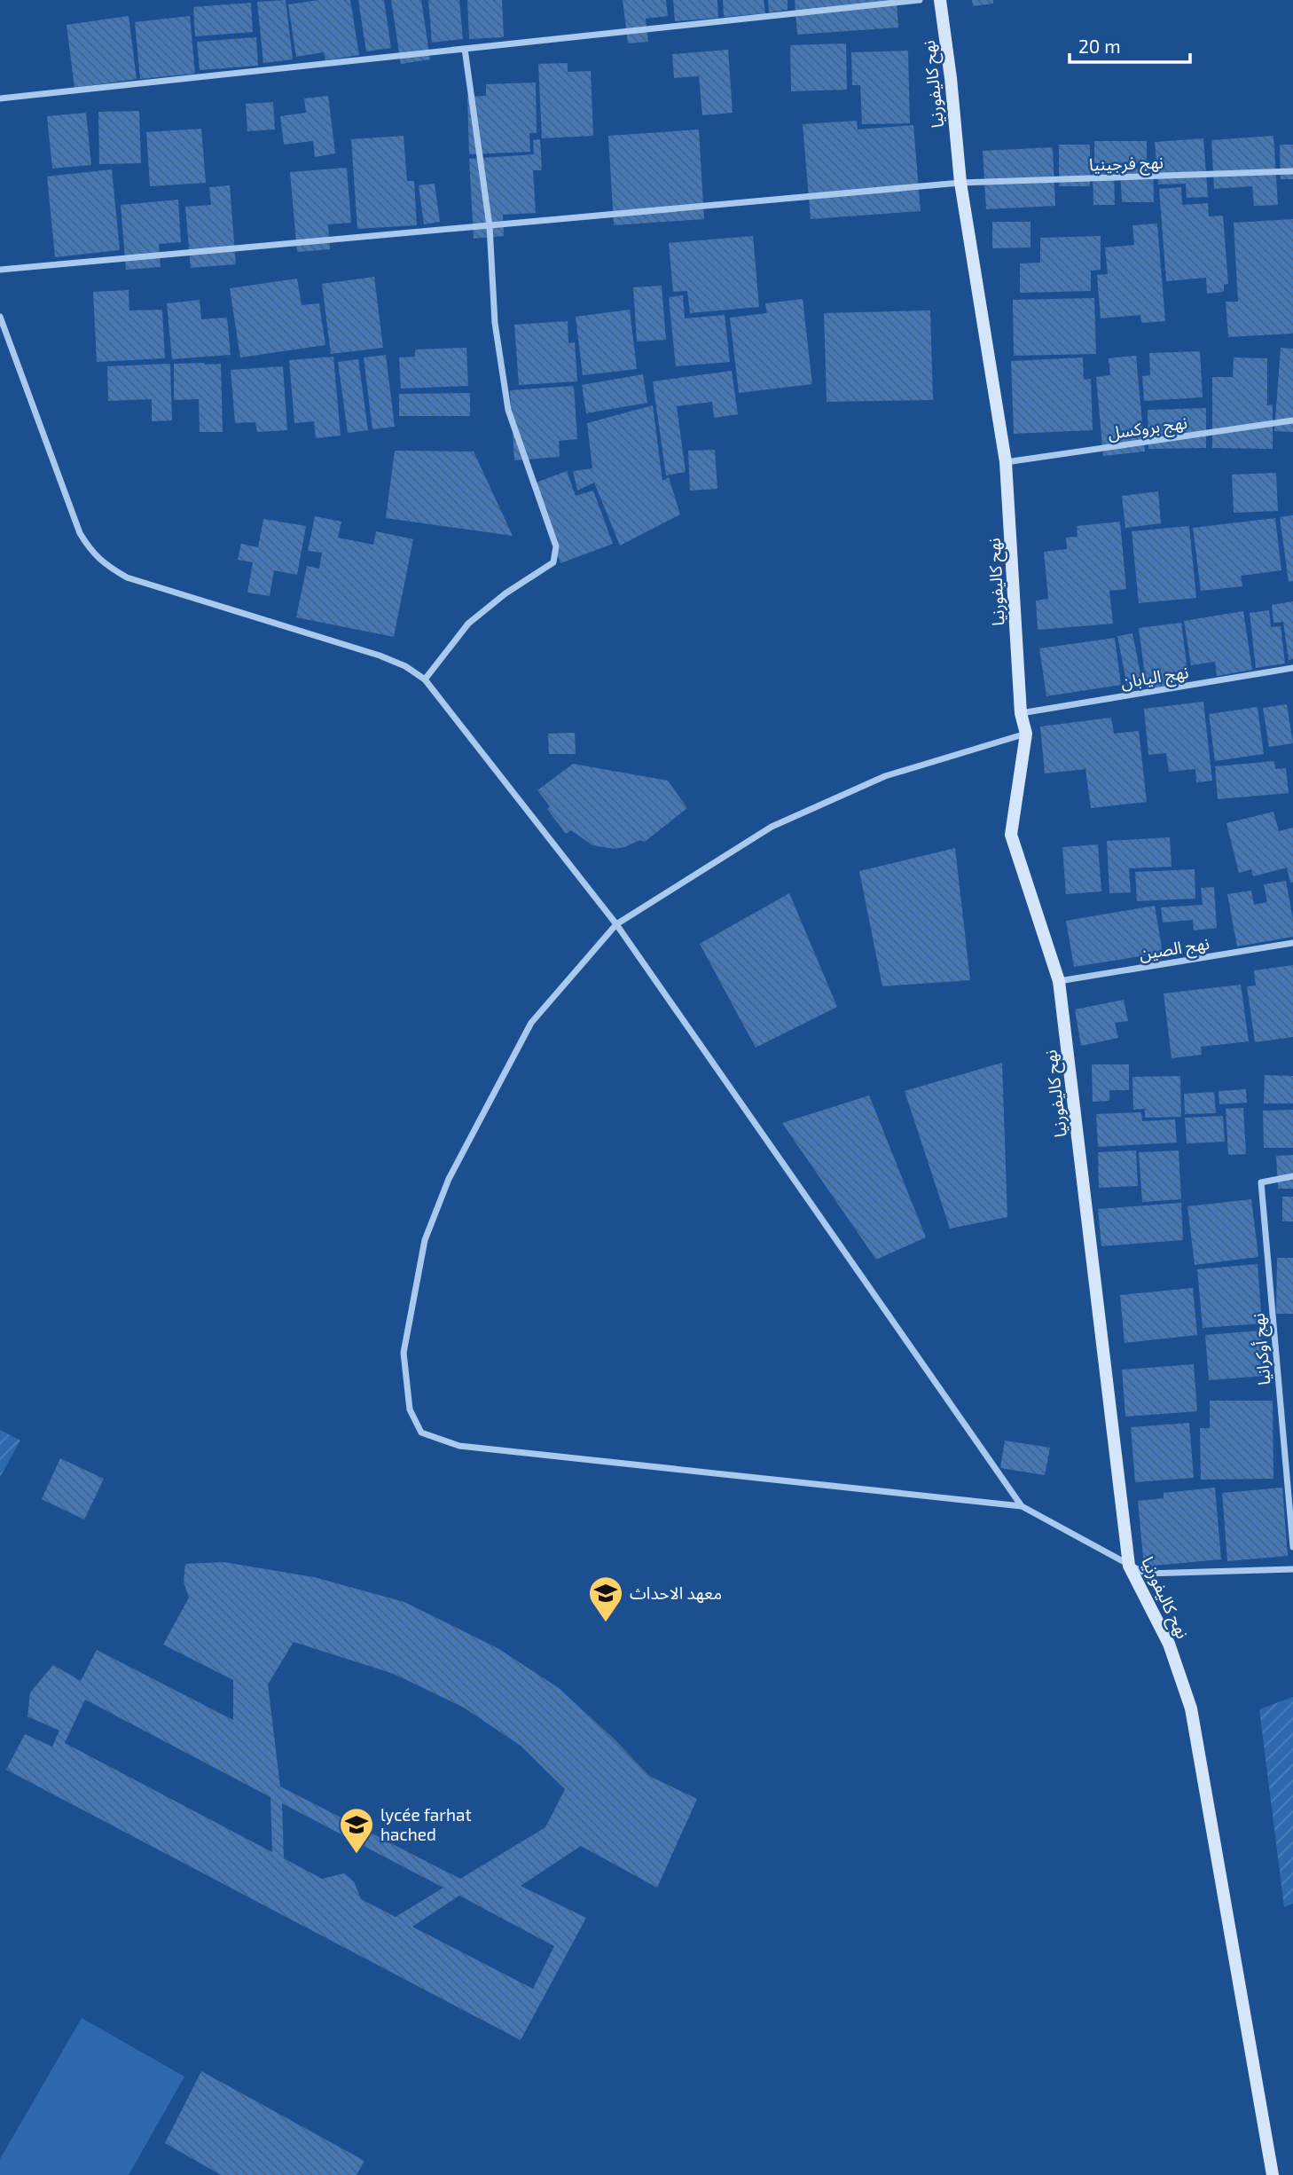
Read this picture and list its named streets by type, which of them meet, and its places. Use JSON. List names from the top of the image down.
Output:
{
  "streets": {
    "street": [
      "نهح كاليفورنيا",
      "نهج فرجينيا",
      "نهج بروكسل",
      "نهج اليابان",
      "نهج الصين",
      "نهج أوكرانيا"
    ]
  },
  "crossings": [
    ["نهح كاليفورنيا", "نهج فرجينيا"],
    ["نهح كاليفورنيا", "نهج بروكسل"],
    ["نهح كاليفورنيا", "نهج اليابان"],
    ["نهح كاليفورنيا", "نهج الصين"]
  ],
  "places": {
    "school or university": ["معهد الاحداث", "lycée farhat hached"]
  },
  "scale_bar": "20 m"
}
